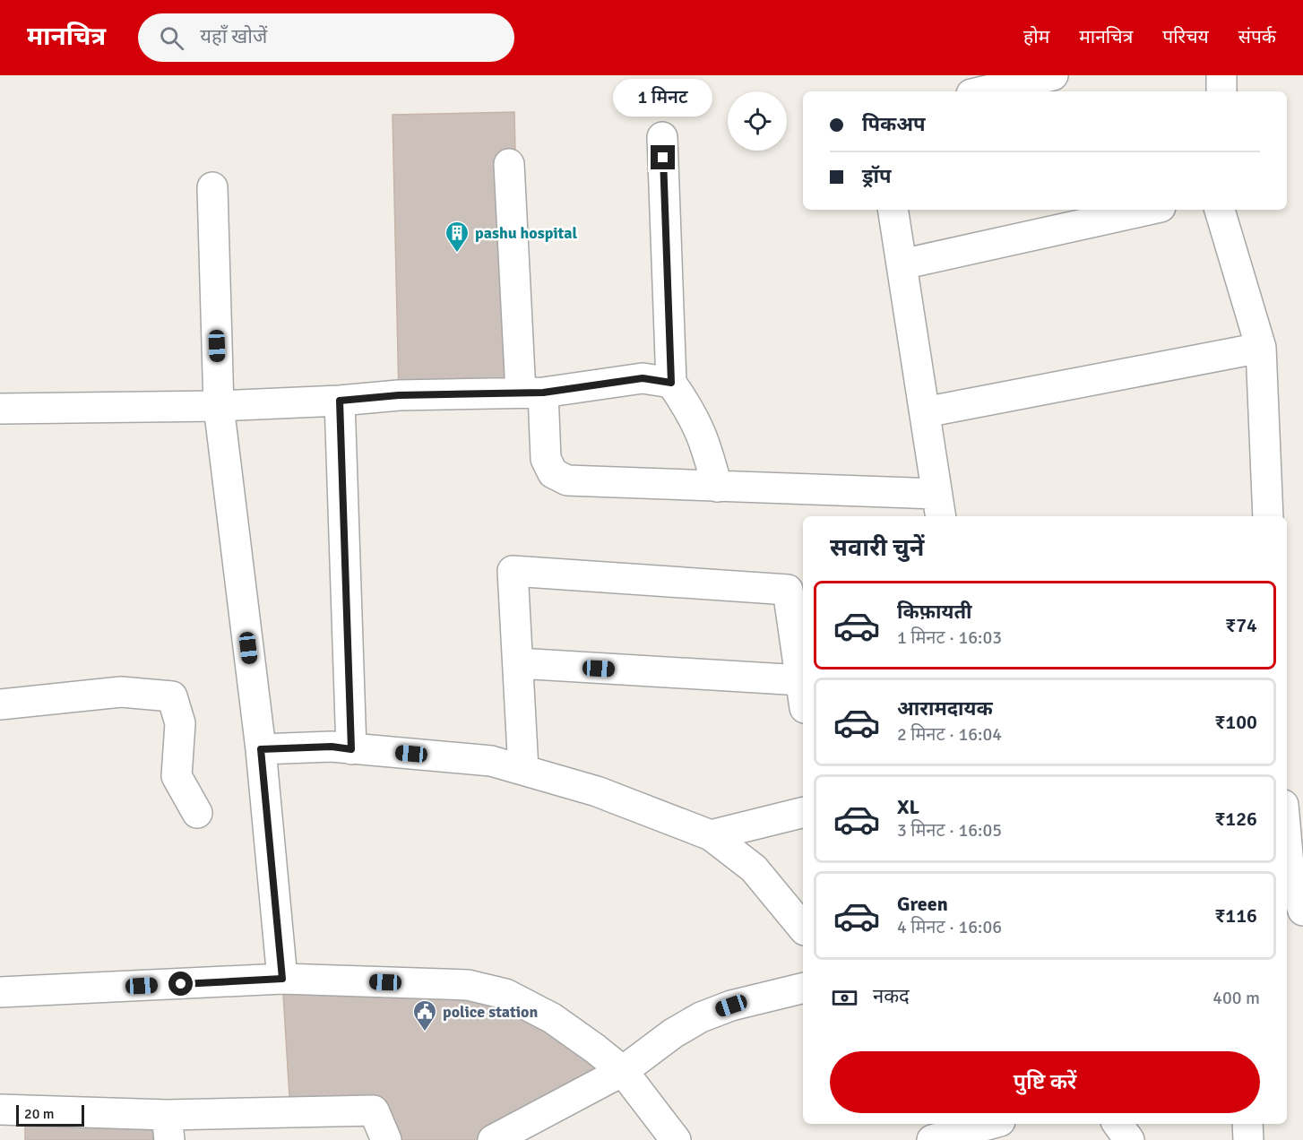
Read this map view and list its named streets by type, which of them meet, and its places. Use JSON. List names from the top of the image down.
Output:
{
  "places": {
    "building": ["pashu hospital"],
    "public building": ["police station"]
  },
  "scale_bar": "20 m",
  "page": {
    "header": "मानचित्र",
    "search": "यहाँ खोजें",
    "nav": [
      "होम",
      "मानचित्र",
      "परिचय",
      "संपर्क"
    ],
    "bubble": "1 मिनट",
    "banner": ["पिकअप", "ड्रॉप"],
    "heading": "सवारी चुनें",
    "list": [
      {
        "name": "किफ़ायती",
        "note": "1 मिनट · 16:03",
        "value": "₹74"
      },
      {
        "name": "आरामदायक",
        "note": "2 मिनट · 16:04",
        "value": "₹100"
      },
      {
        "name": "XL",
        "note": "3 मिनट · 16:05",
        "value": "₹126"
      },
      {
        "name": "Green",
        "note": "4 मिनट · 16:06",
        "value": "₹116"
      }
    ],
    "pay": ["नकद", "400 m"],
    "buttons": "पुष्टि करें",
    "scale": "20 m"
  }
}
